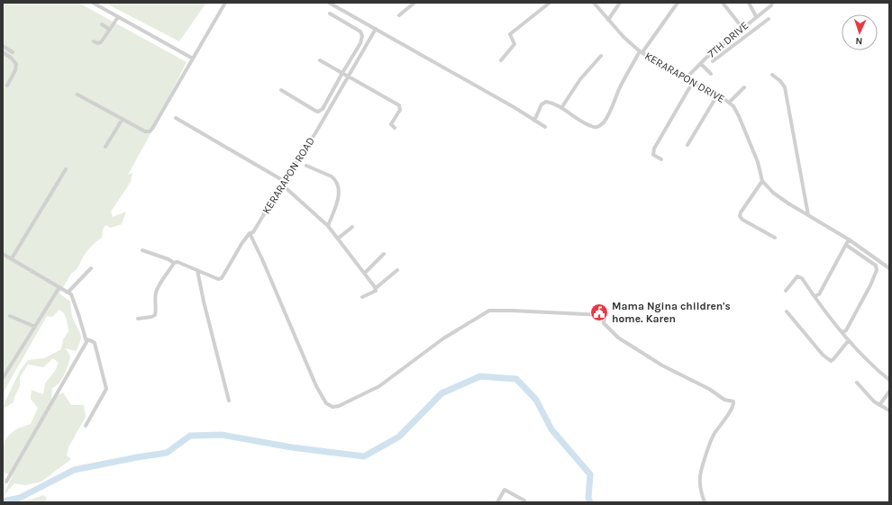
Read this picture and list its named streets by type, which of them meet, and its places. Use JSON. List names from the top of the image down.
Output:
{
  "streets": {
    "street": ["7TH DRIVE", "KERARAPON DRIVE", "KERARAPON ROAD"]
  },
  "crossings": [
    ["7TH DRIVE", "KERARAPON DRIVE"]
  ],
  "places": {
    "public building": ["Mama Ngina children's home. Karen"]
  },
  "north": "bottom"
}
